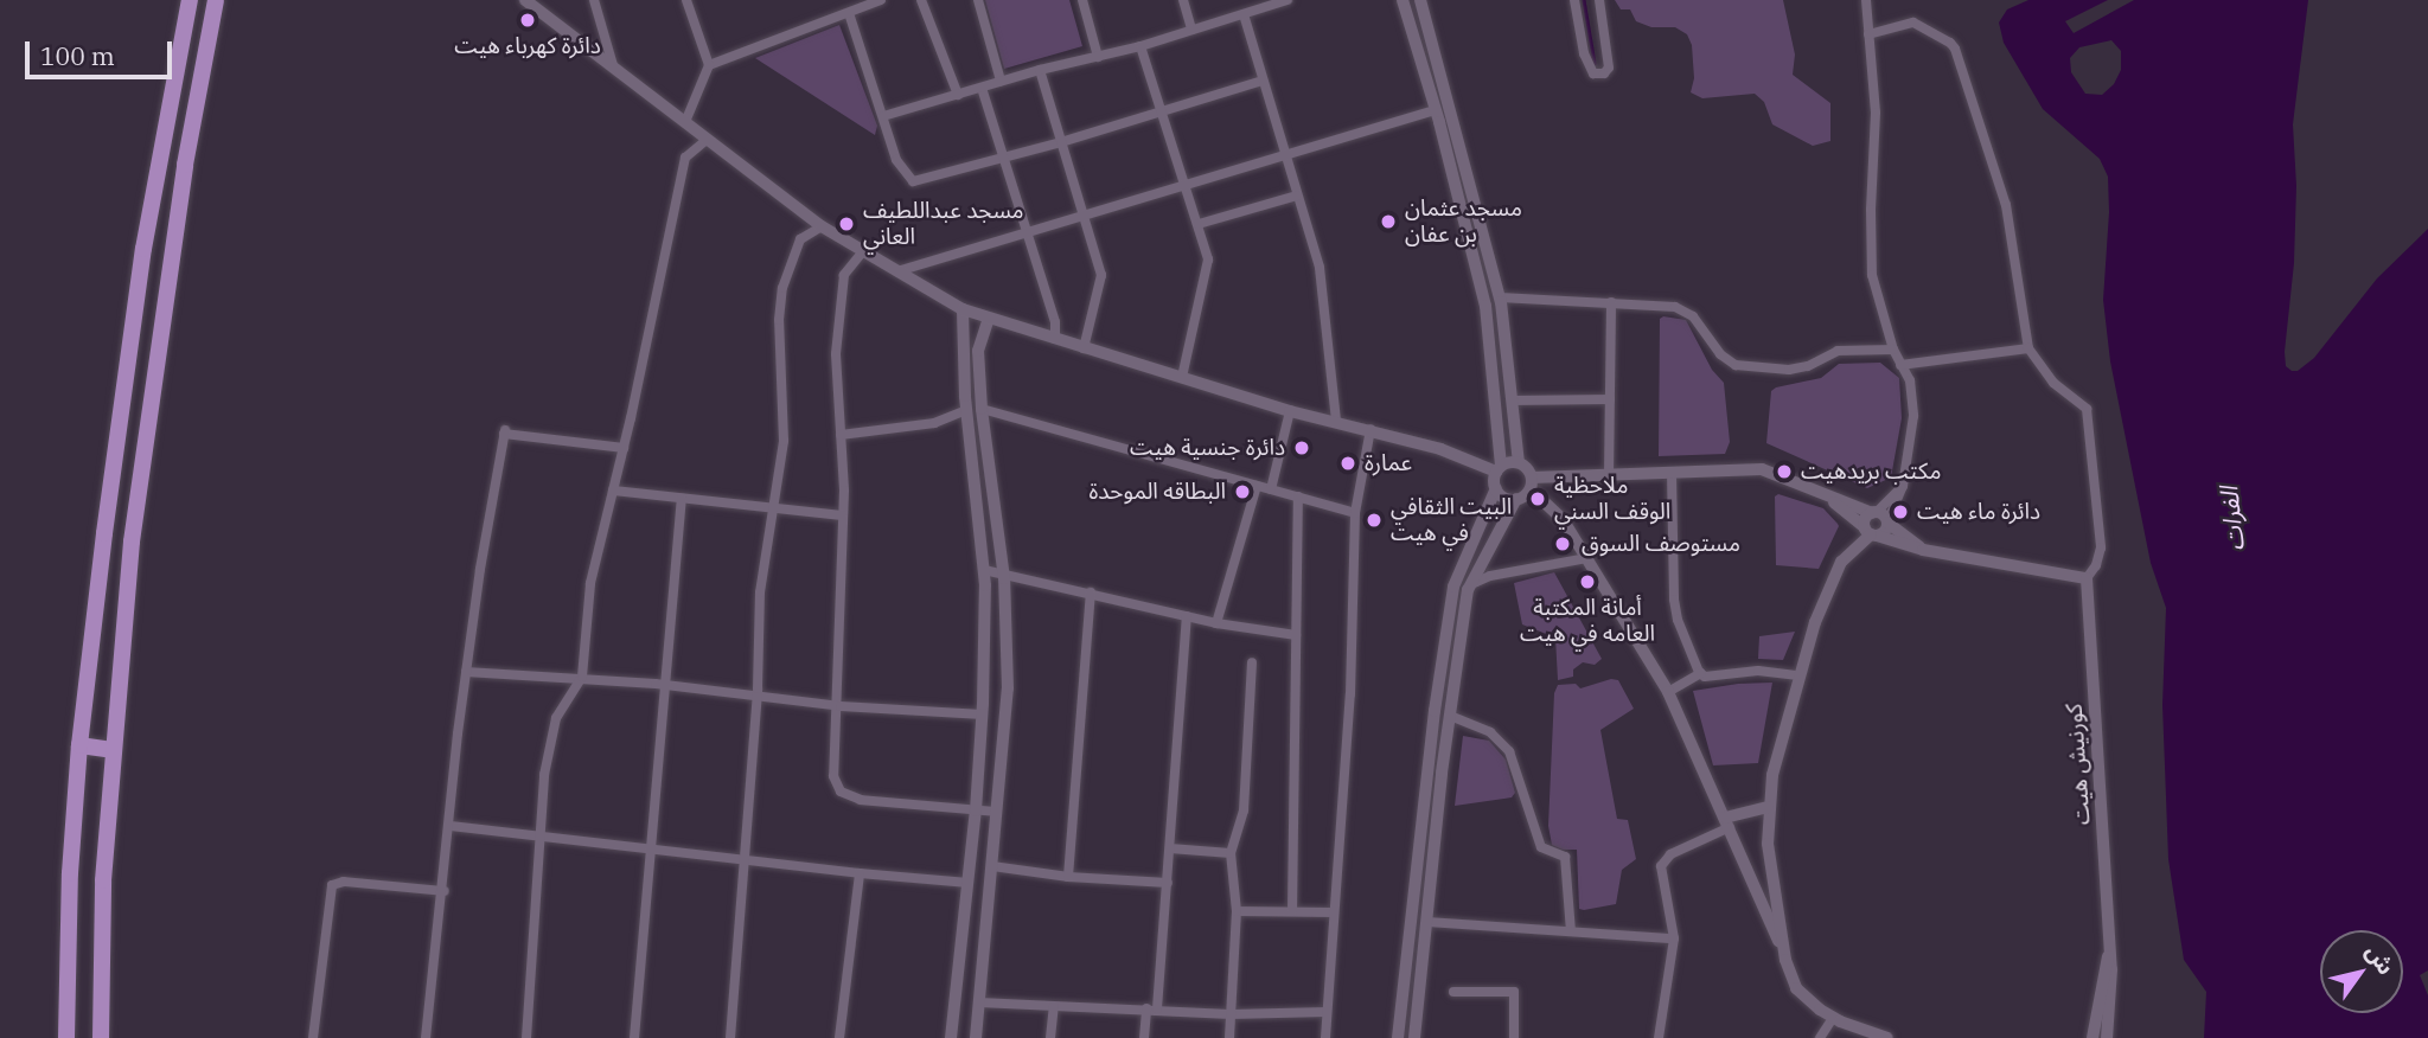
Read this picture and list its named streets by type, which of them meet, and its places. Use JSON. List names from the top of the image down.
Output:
{
  "streets": {
    "street": ["كورنيش هيت"]
  },
  "water": ["الفرات"],
  "places": [
    "دائرة كهرباء هيت",
    "مسجد عثمان بن عفان",
    "مسجد عبداللطيف العاني",
    "دائرة جنسية هيت",
    "عمارة",
    "مكتب بريدهيت",
    "البطاقه الموحدة",
    "ملاحظية الوقف السني",
    "دائرة ماء هيت",
    "البيت الثقافي في هيت",
    "مستوصف السوق",
    "أمانة المكتبة العامه في هيت"
  ],
  "scale_bar": "100 m",
  "north": "top right"
}
